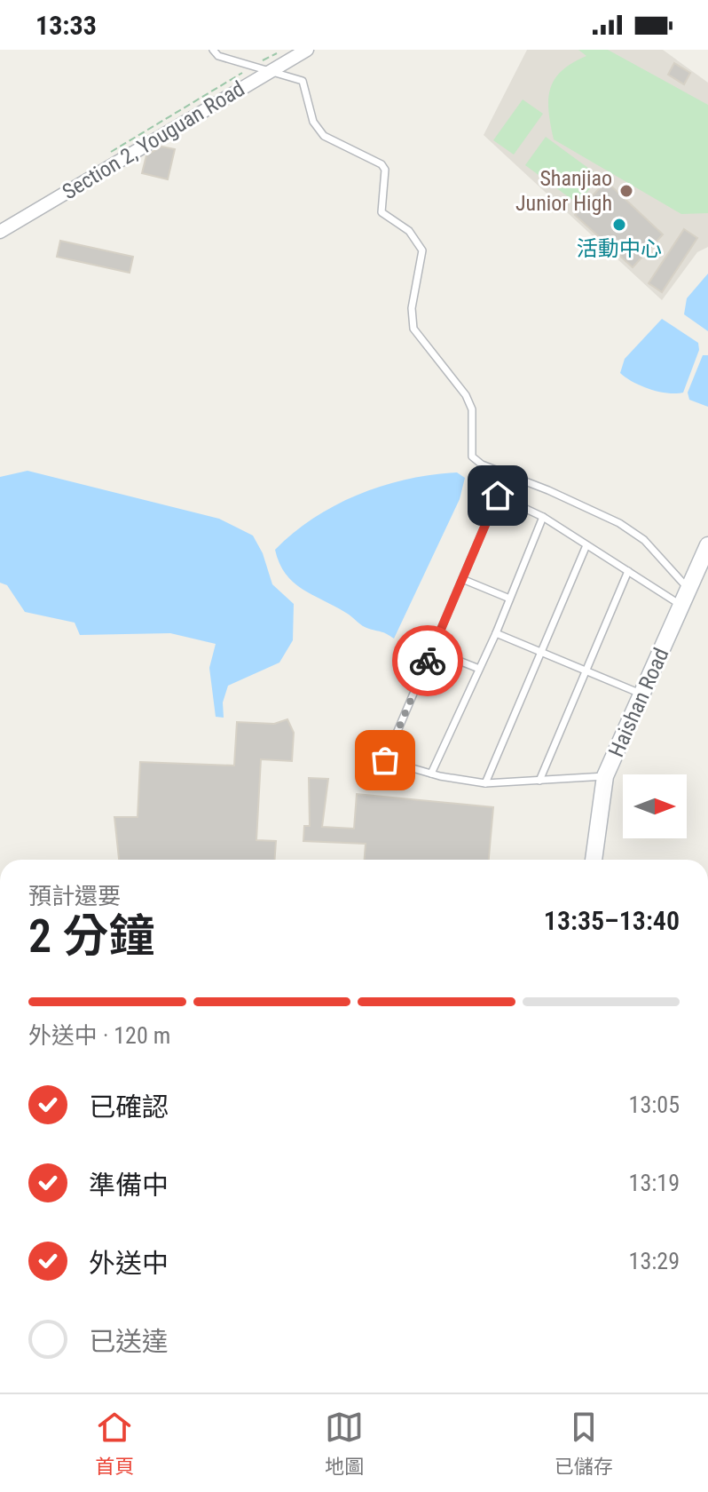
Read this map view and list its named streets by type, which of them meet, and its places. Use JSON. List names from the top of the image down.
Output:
{
  "streets": {
    "main road": ["Haishan Road"],
    "street": ["Section 2, Youguan Road"]
  },
  "places": ["Shanjiao Junior High", "活動中心"],
  "north": "right",
  "page": {
    "status": "13:33",
    "heading": ["2 分鐘", "預計還要", "13:35–13:40"],
    "bar": "外送中 · 120 m",
    "list": [
      ["已確認", "13:05"],
      ["準備中", "13:19"],
      ["外送中", "13:29"],
      "已送達"
    ],
    "tabs": ["首頁", "地圖", "已儲存"]
  }
}
